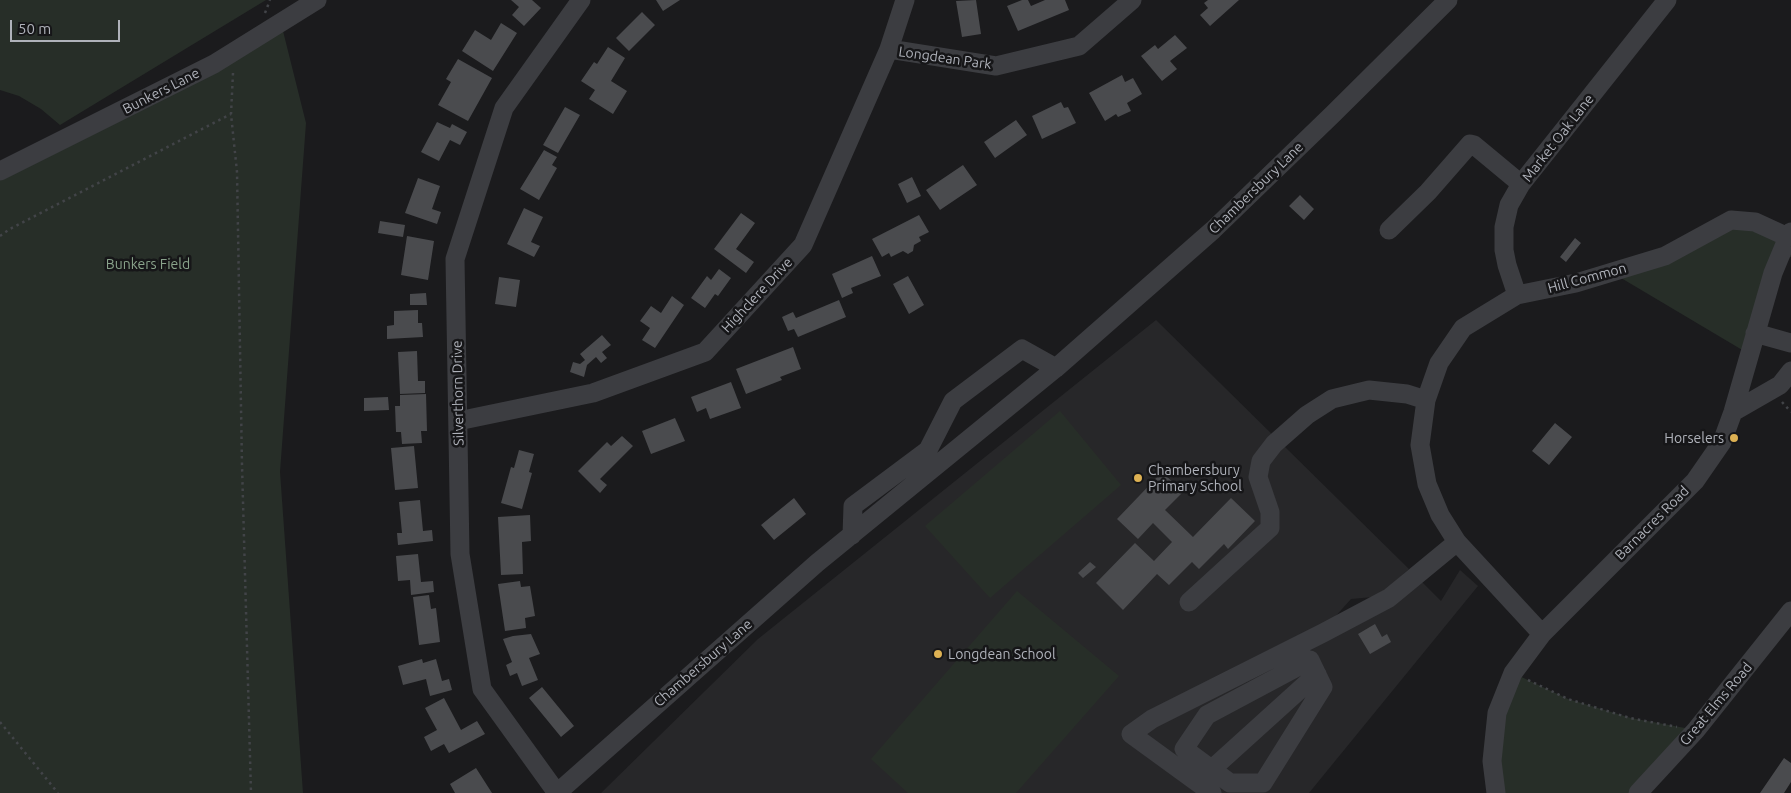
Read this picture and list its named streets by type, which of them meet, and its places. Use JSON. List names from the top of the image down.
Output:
{
  "streets": {
    "street": [
      "Longdean Park",
      "Bunkers Lane",
      "Market Oak Lane",
      "Chambersbury Lane",
      "Hill Common",
      "Highclere Drive",
      "Silverthorn Drive",
      "Barnacres Road",
      "Great Elms Road"
    ]
  },
  "crossings": [
    ["Longdean Park", "Highclere Drive"],
    ["Market Oak Lane", "Hill Common"],
    ["Chambersbury Lane", "Silverthorn Drive"],
    ["Hill Common", "Barnacres Road"],
    ["Highclere Drive", "Silverthorn Drive"]
  ],
  "parks": ["Bunkers Field"],
  "places": ["Horselers", "Chambersbury Primary School", "Longdean School"],
  "scale_bar": "50 m"
}
